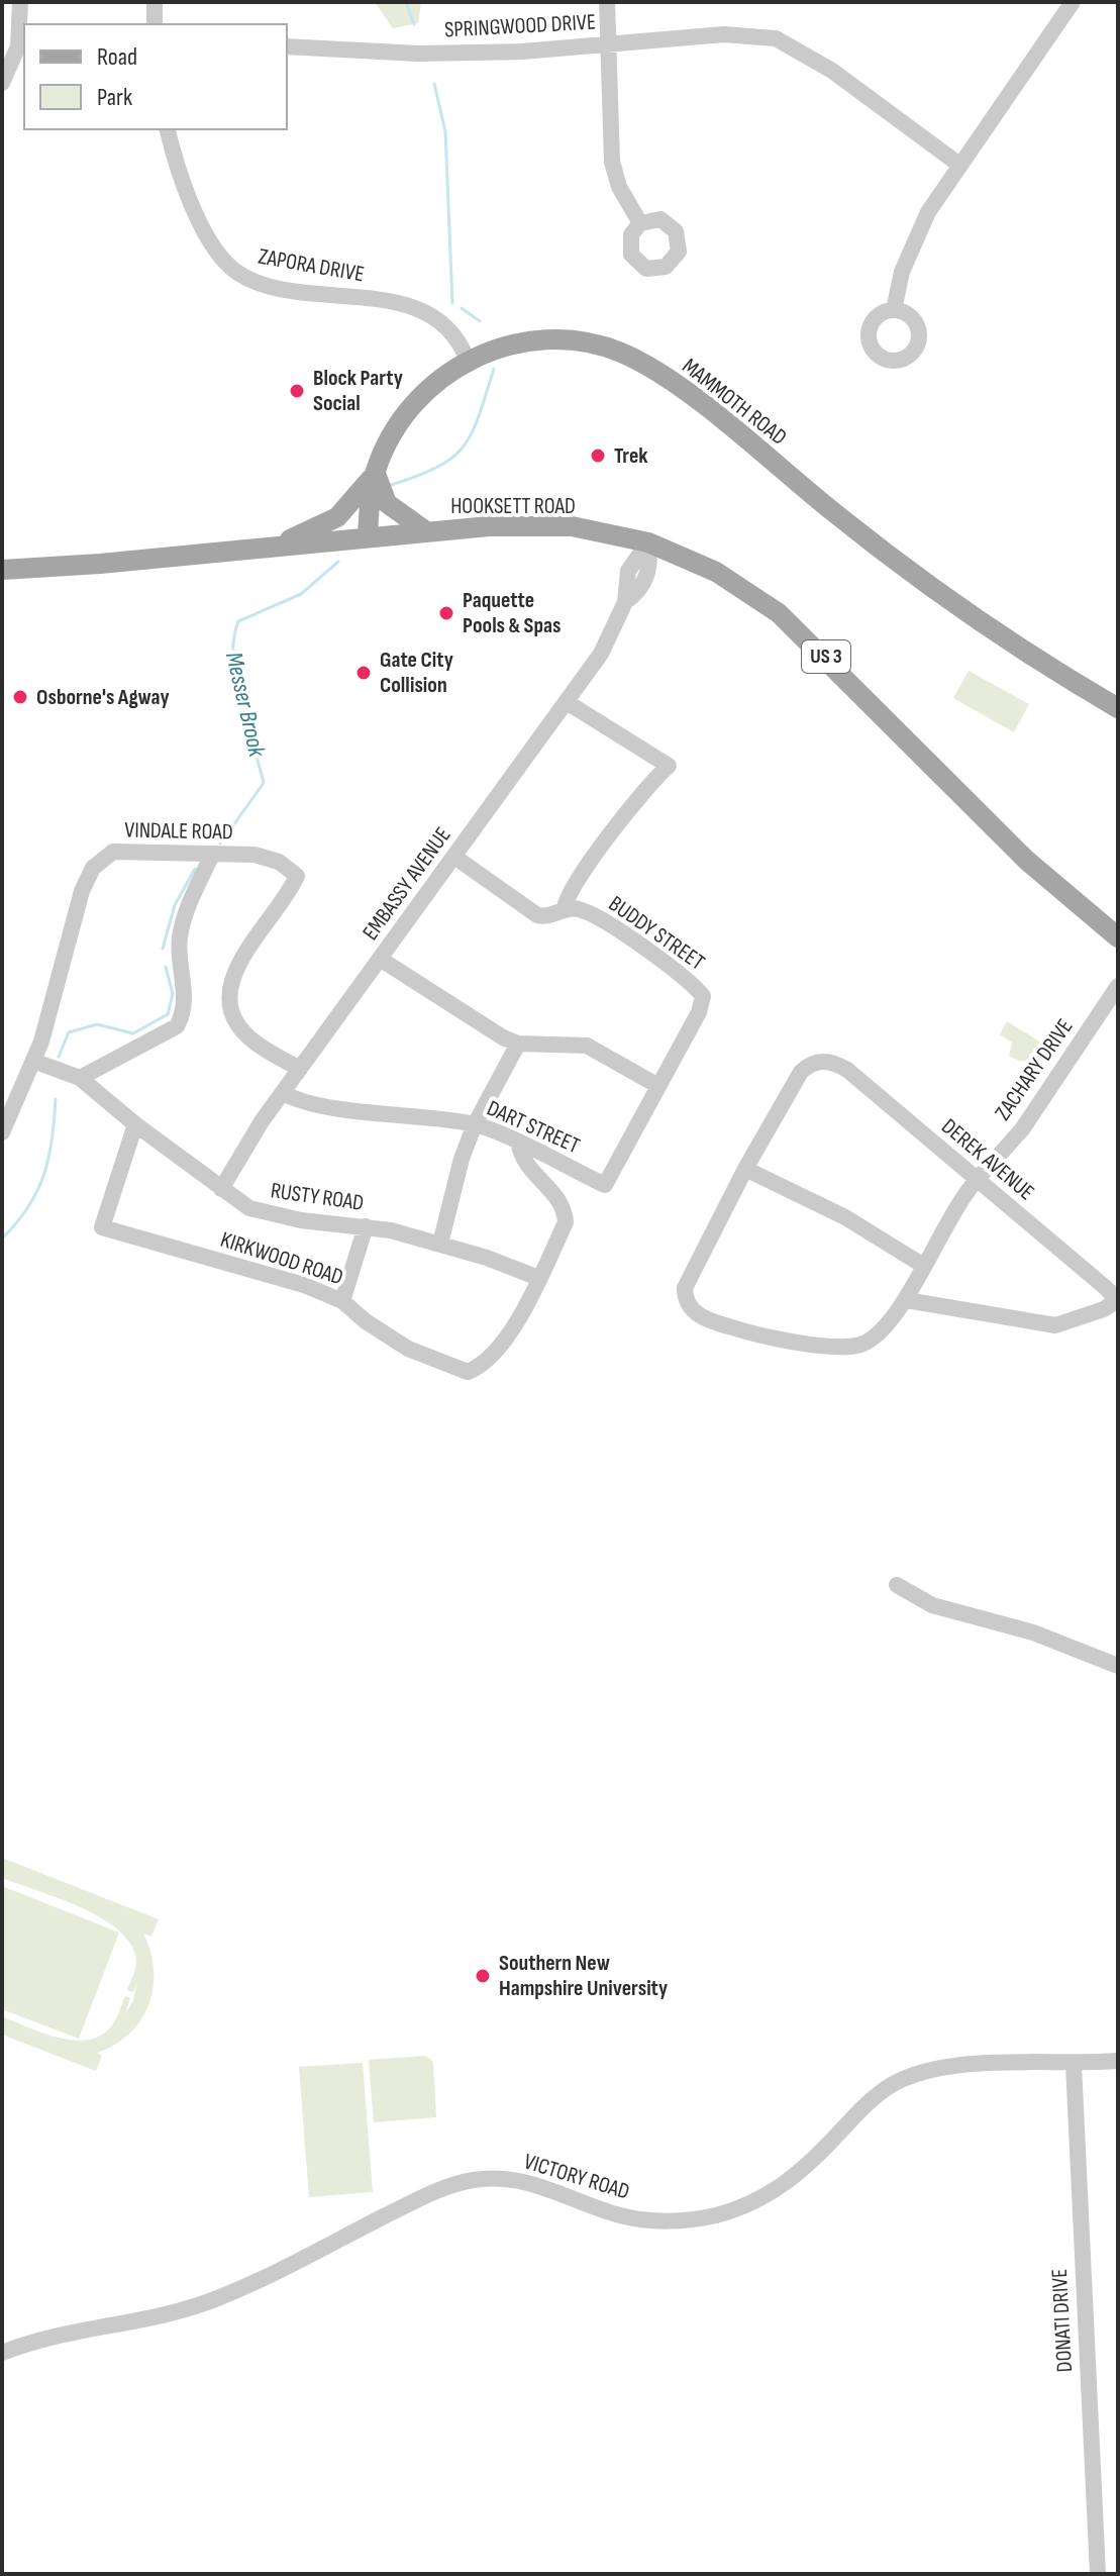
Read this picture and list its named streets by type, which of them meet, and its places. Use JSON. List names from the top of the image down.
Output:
{
  "streets": {
    "main road": ["MAMMOTH ROAD", "HOOKSETT ROAD", "US 3"],
    "street": [
      "SPRINGWOOD DRIVE",
      "ZAPORA DRIVE",
      "VINDALE ROAD",
      "EMBASSY AVENUE",
      "BUDDY STREET",
      "ZACHARY DRIVE",
      "DART STREET",
      "DEREK AVENUE",
      "RUSTY ROAD",
      "KIRKWOOD ROAD",
      "VICTORY ROAD",
      "DONATI DRIVE"
    ]
  },
  "crossings": [
    ["ZAPORA DRIVE", "MAMMOTH ROAD"],
    ["MAMMOTH ROAD", "HOOKSETT ROAD"],
    ["HOOKSETT ROAD", "EMBASSY AVENUE"],
    ["VINDALE ROAD", "EMBASSY AVENUE"],
    ["VINDALE ROAD", "RUSTY ROAD"],
    ["EMBASSY AVENUE", "BUDDY STREET"],
    ["EMBASSY AVENUE", "DART STREET"],
    ["EMBASSY AVENUE", "RUSTY ROAD"],
    ["BUDDY STREET", "DART STREET"],
    ["ZACHARY DRIVE", "DEREK AVENUE"],
    ["RUSTY ROAD", "KIRKWOOD ROAD"],
    ["VICTORY ROAD", "DONATI DRIVE"]
  ],
  "water": ["Messer Brook"],
  "places": [
    "Block Party Social",
    "Trek",
    "Paquette Pools & Spas",
    "Gate City Collision",
    "Osborne's Agway",
    "Southern New Hampshire University"
  ],
  "legend": ["Road", "Park"]
}
